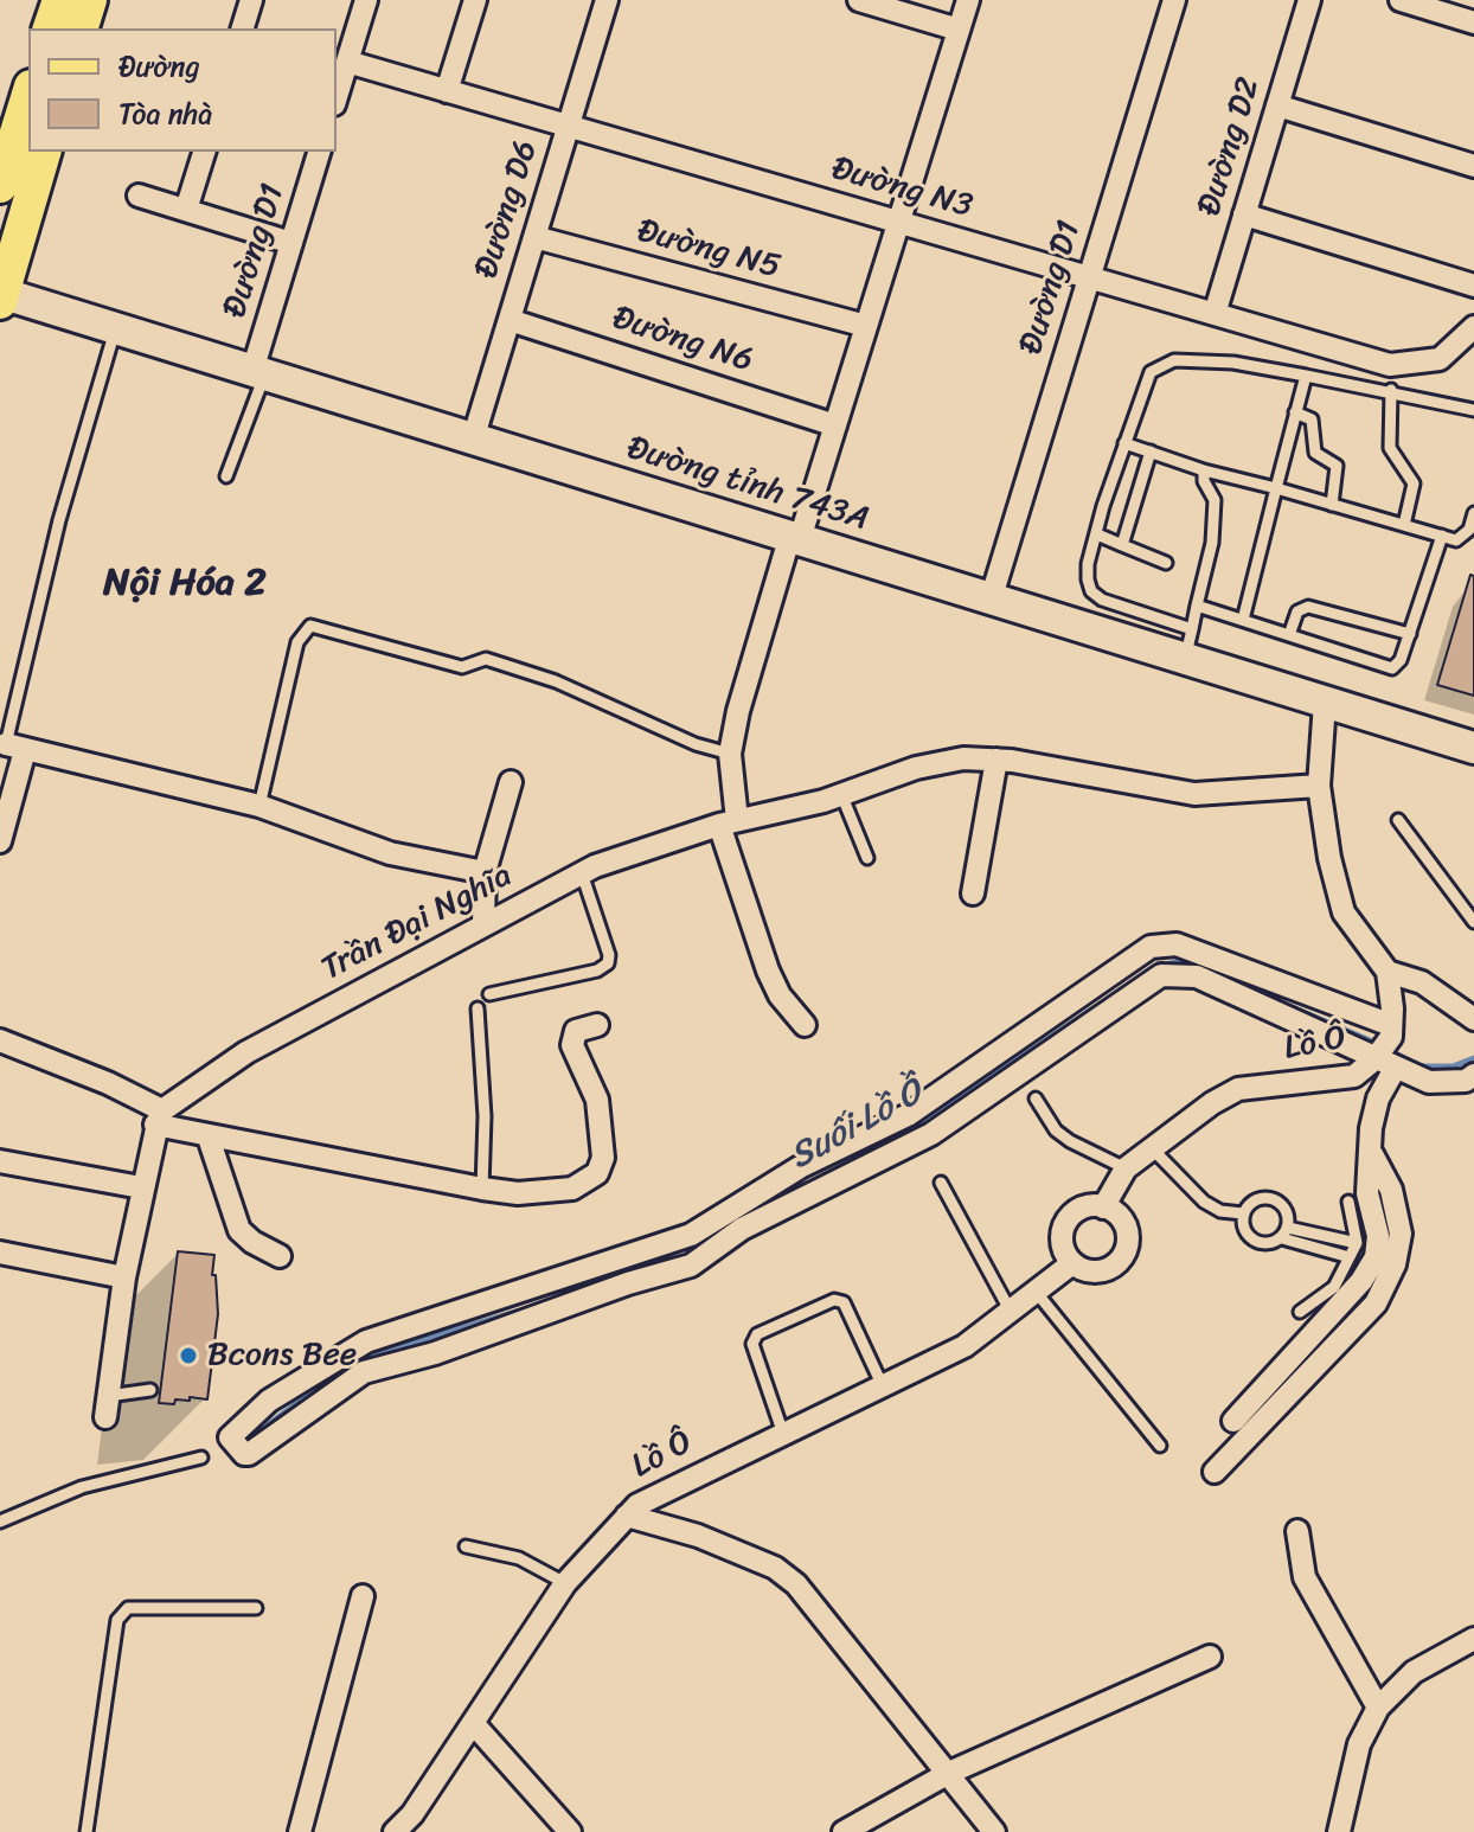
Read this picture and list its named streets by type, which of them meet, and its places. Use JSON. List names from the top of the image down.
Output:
{
  "streets": {
    "main road": ["Đường tỉnh 743A"],
    "street": [
      "Đường D2",
      "Đường N3",
      "Đường D6",
      "Đường N5",
      "Đường D1",
      "Đường N6",
      "Trần Đại Nghĩa",
      "Lồ Ô"
    ]
  },
  "crossings": [
    ["Đường D2", "Đường N3"],
    ["Đường N3", "Đường D6"],
    ["Đường N3", "Đường D1"],
    ["Đường D6", "Đường N5"],
    ["Đường D6", "Đường N6"],
    ["Đường D6", "Đường tỉnh 743A"],
    ["Đường D1", "Đường tỉnh 743A"]
  ],
  "districts": ["Nội Hóa 2"],
  "water": ["Suối Lồ Ồ"],
  "places": ["Bcons Bee"],
  "legend": ["Đường", "Tòa nhà"]
}
